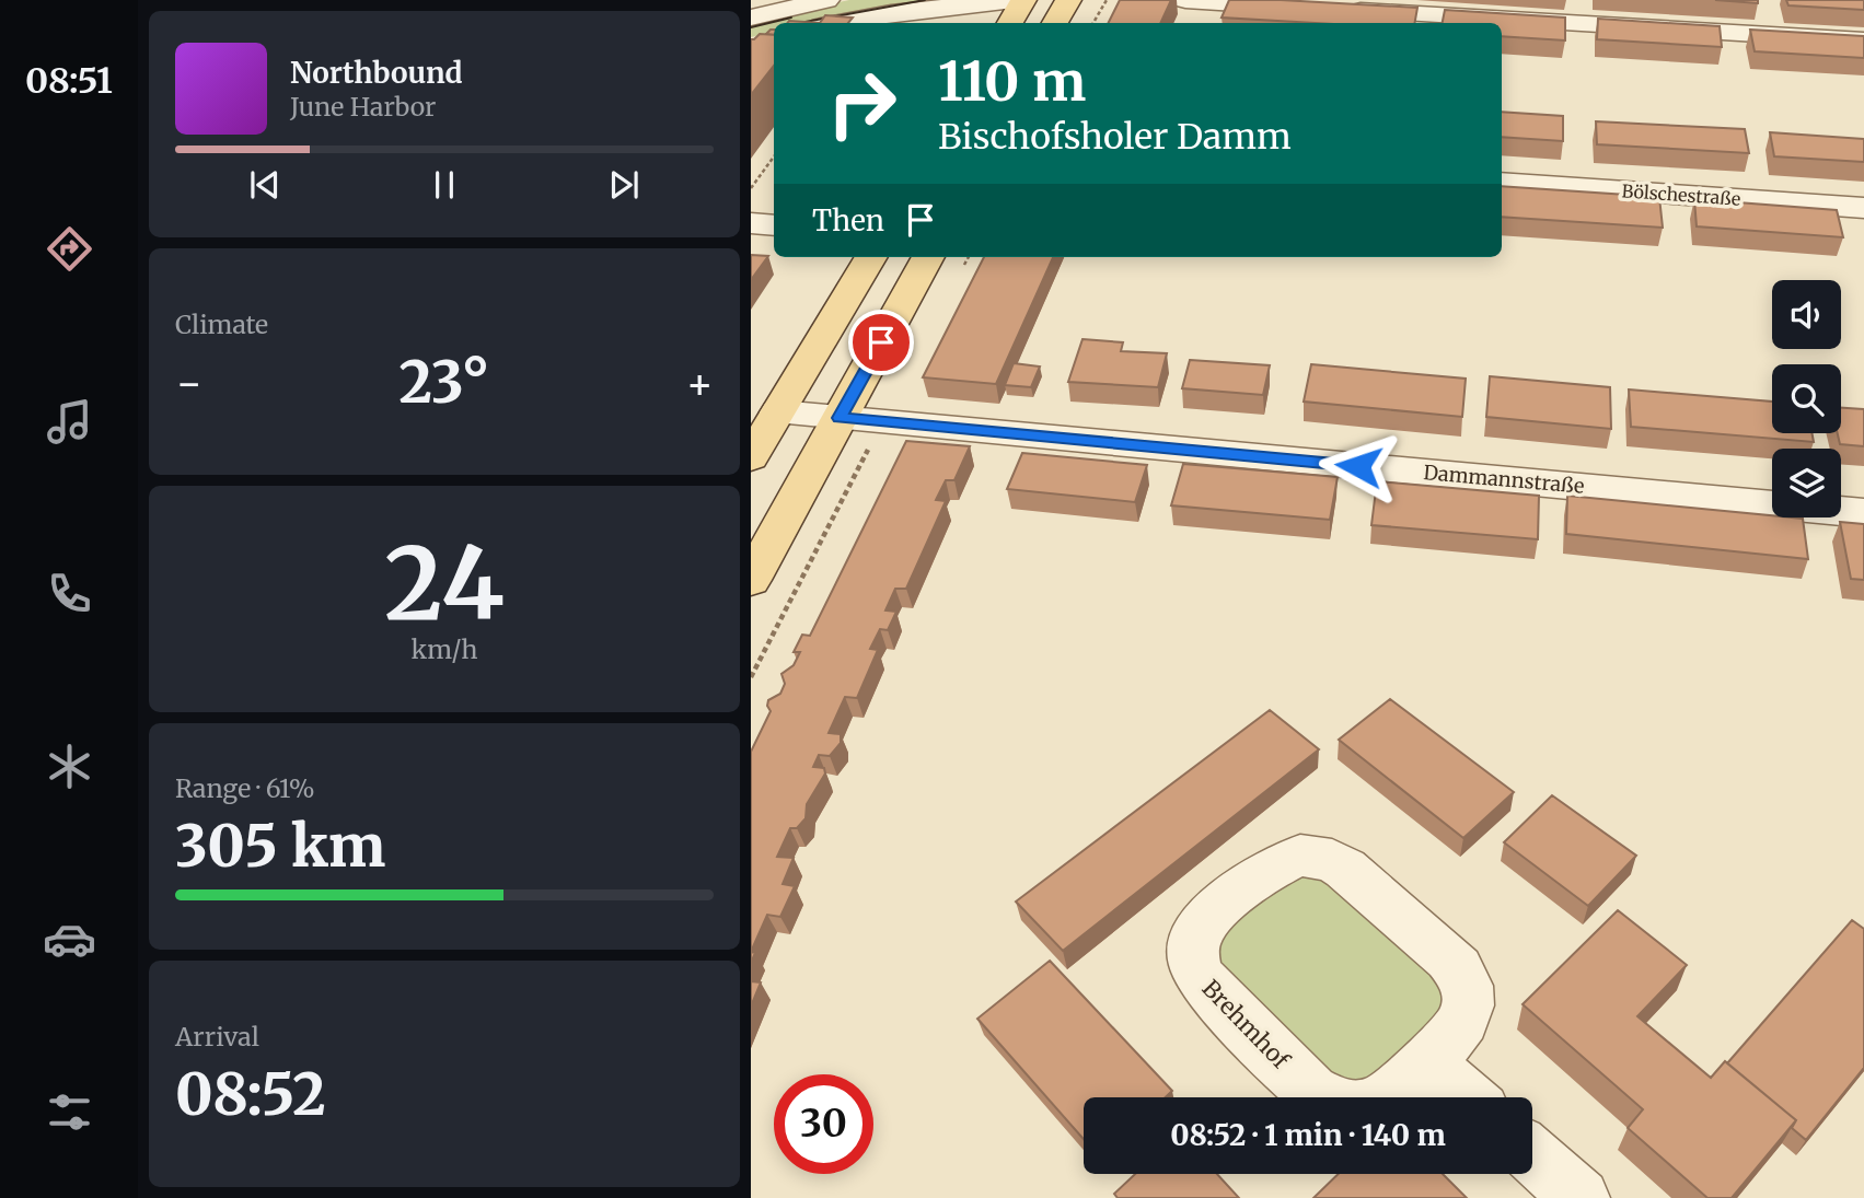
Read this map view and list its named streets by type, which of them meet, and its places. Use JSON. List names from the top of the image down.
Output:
{
  "streets": {
    "street": ["Bölschestraße", "Dammannstraße", "Brehmhof"]
  },
  "page": {
    "tabs": "08:51",
    "turn": ["110 m", "Bischofsholer Damm"],
    "song": ["Northbound", "June Harbor"],
    "then": "Then",
    "tile": [
      "Climate",
      ["24", "km/h"],
      ["Range · 61%", "305 km"],
      ["Arrival", "08:52"]
    ],
    "heat": ["−", "23°", "+"],
    "limit": "30",
    "trip": "08:52 · 1 min · 140 m"
  }
}
